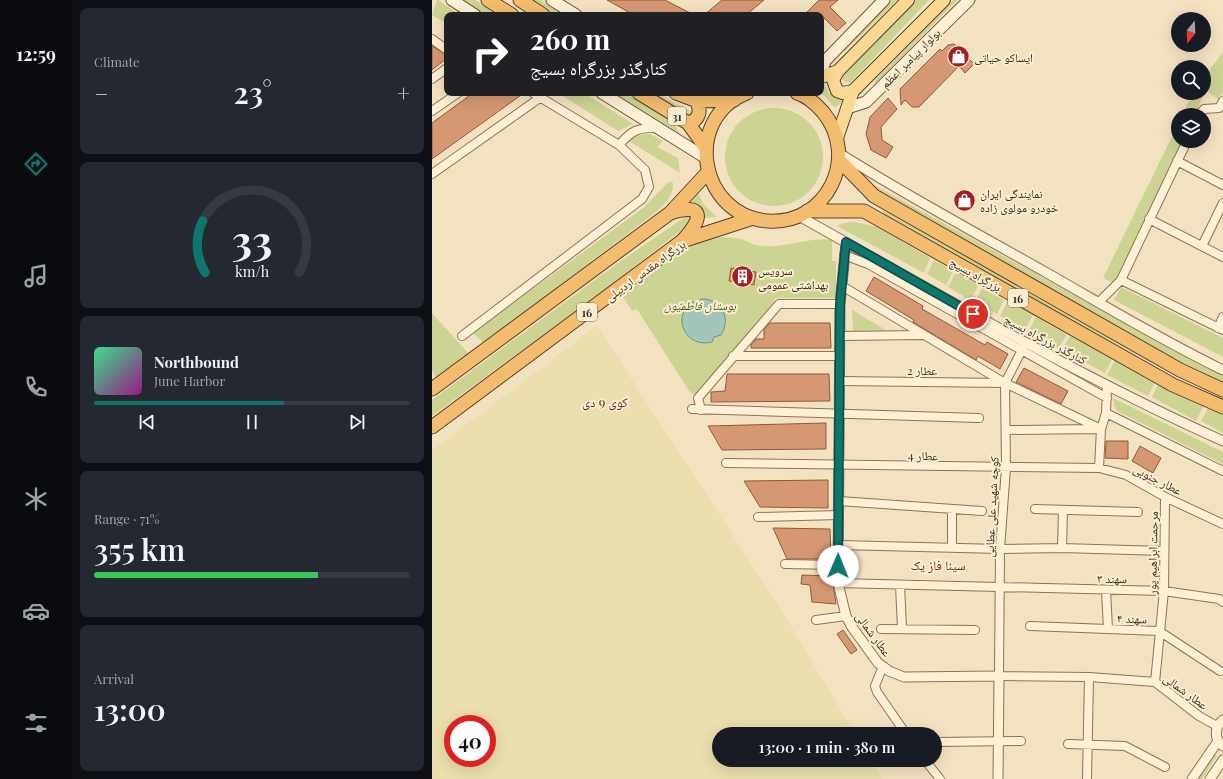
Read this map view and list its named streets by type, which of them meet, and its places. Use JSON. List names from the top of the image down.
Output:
{
  "streets": {
    "highway": [
      "31",
      "بزرگراه مقدس اردبیلی",
      "بزرگراه بسیج",
      "16"
    ],
    "main road": ["بولوار پیامبر اعظم"],
    "street": [
      "کنارگذر بزرگراه بسیج",
      "عطار 2",
      "عطار 4",
      "عطار جنوبی",
      "کوچه شهید علی عطایی",
      "مرحمت ابراهیم پور",
      "سهند ۳",
      "سهند ۴",
      "عطار شمالی"
    ]
  },
  "crossings": [
    ["بولوار پیامبر اعظم", "16"],
    ["31", "16"],
    ["بزرگراه مقدس اردبیلی", "16"],
    ["بزرگراه بسیج", "16"],
    ["16", "کنارگذر بزرگراه بسیج"],
    ["کنارگذر بزرگراه بسیج", "کوچه شهید علی عطایی"],
    ["کنارگذر بزرگراه بسیج", "عطار شمالی"],
    ["عطار 2", "کوچه شهید علی عطایی"],
    ["عطار 2", "عطار شمالی"],
    ["عطار 4", "عطار جنوبی"],
    ["عطار 4", "کوچه شهید علی عطایی"],
    ["عطار 4", "عطار شمالی"],
    ["عطار جنوبی", "کوچه شهید علی عطایی"],
    ["عطار جنوبی", "مرحمت ابراهیم پور"],
    ["کوچه شهید علی عطایی", "سهند ۳"],
    ["کوچه شهید علی عطایی", "عطار شمالی"],
    ["مرحمت ابراهیم پور", "سهند ۳"],
    ["مرحمت ابراهیم پور", "سهند ۴"],
    ["مرحمت ابراهیم پور", "عطار شمالی"],
    ["سهند ۳", "عطار شمالی"]
  ],
  "districts": ["کوی 9 دی", "سینا فاز یک"],
  "parks": ["بوستان فاطمیّون"],
  "places": {
    "shop": ["ایساکو حیاتی", "نمایندگی ایران خودرو مولوی زاده"],
    "building": ["سرویس بهداشتی عمومی"]
  },
  "north": "bottom",
  "page": {
    "tabs": "12:59",
    "tile": [
      "Climate",
      ["Range · 71%", "355 km"],
      ["Arrival", "13:00"]
    ],
    "turn": ["260 m", "کنارگذر بزرگراه بسیج"],
    "heat": ["−", "23°", "+"],
    "song": ["Northbound", "June Harbor"],
    "limit": "40",
    "trip": "13:00 · 1 min · 380 m",
    "gauge": ["33", "km/h"]
  }
}
